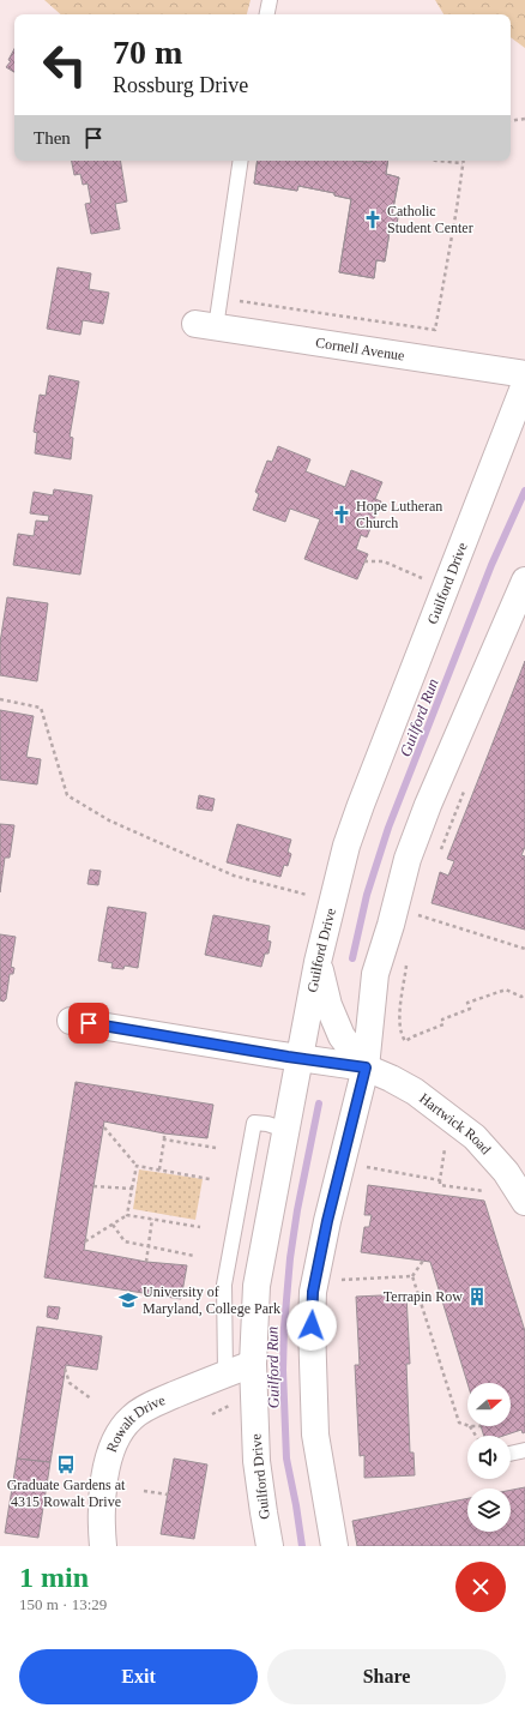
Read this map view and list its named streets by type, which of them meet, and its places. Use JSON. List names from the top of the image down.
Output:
{
  "streets": {
    "street": [
      "Cornell Avenue",
      "Guilford Drive",
      "Hartwick Road",
      "Rowalt Drive"
    ]
  },
  "crossings": [
    ["Guilford Drive", "Rowalt Drive"]
  ],
  "water": ["Guilford Run"],
  "places": {
    "church": ["Catholic Student Center", "Hope Lutheran Church"],
    "building": ["Terrapin Row"],
    "school or university": ["University of Maryland, College Park"],
    "bus stop": ["Graduate Gardens at 4315 Rowalt Drive"]
  },
  "north": "right",
  "page": {
    "turn": ["70 m", "Rossburg Drive"],
    "then": "Then",
    "heading": ["1 min", "150 m · 13:29"],
    "buttons": ["Exit", "Share"]
  }
}
